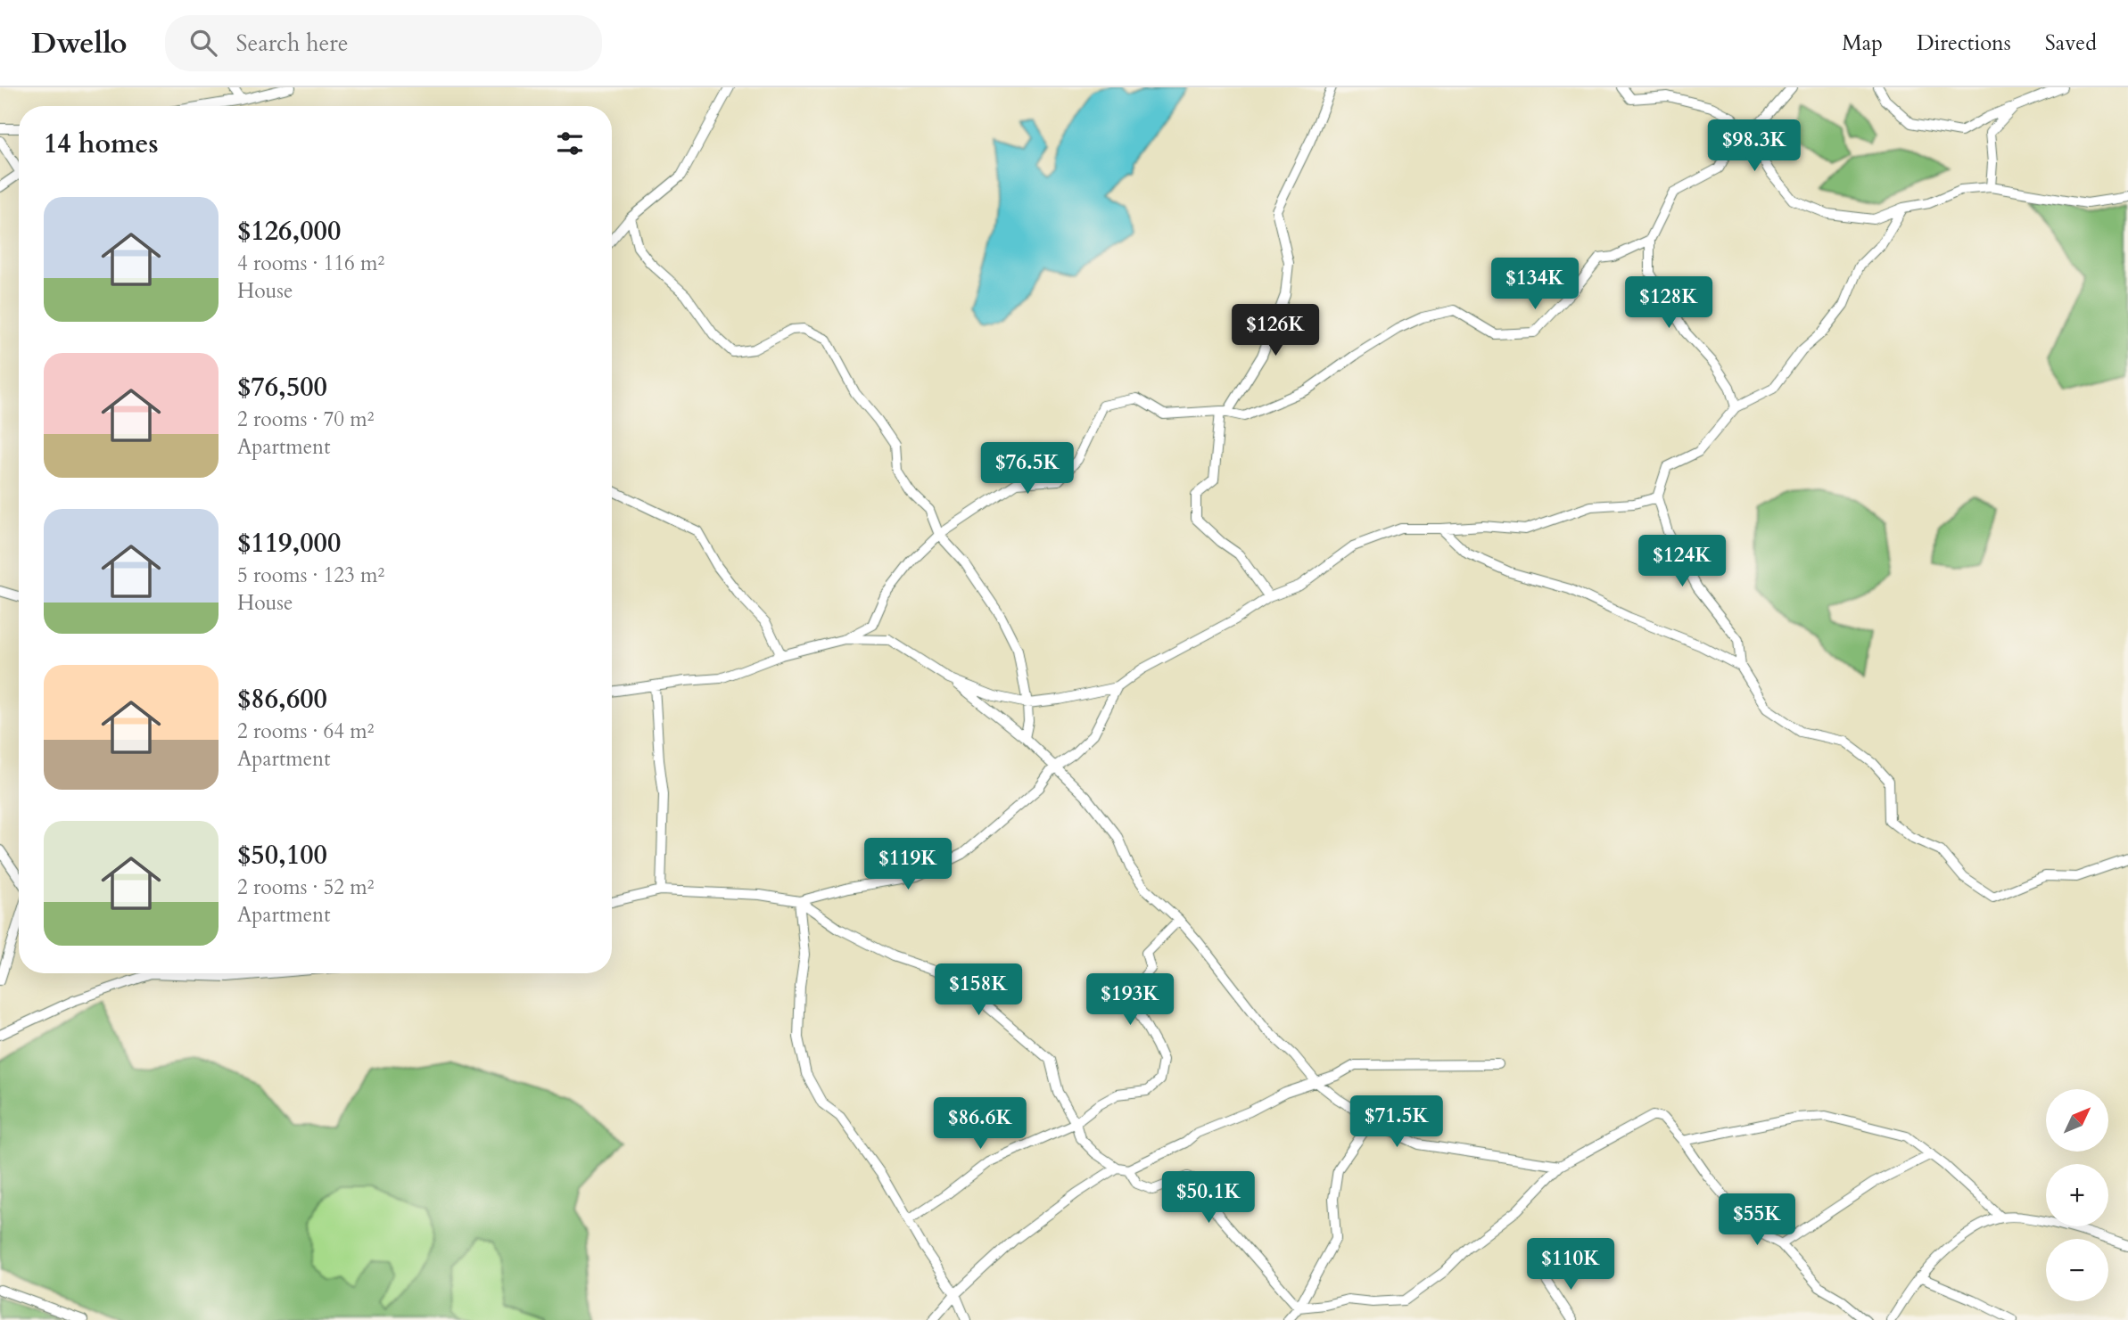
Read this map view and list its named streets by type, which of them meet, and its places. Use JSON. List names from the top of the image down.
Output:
{
  "north": "top right",
  "page": {
    "header": "Dwello",
    "search": "Search here",
    "nav": ["Map", "Directions", "Saved"],
    "heading": "14 homes",
    "price": [
      "$98.3K",
      "$134K",
      "$128K",
      "$126K",
      "$76.5K",
      "$124K",
      "$119K",
      "$158K",
      "$193K",
      "$71.5K",
      "$86.6K",
      "$50.1K",
      "$55K",
      "$110K"
    ],
    "list": [
      {
        "name": "$126,000",
        "note": "4 rooms · 116 m² · House"
      },
      {
        "name": "$76,500",
        "note": "2 rooms · 70 m² · Apartment"
      },
      {
        "name": "$119,000",
        "note": "5 rooms · 123 m² · House"
      },
      {
        "name": "$86,600",
        "note": "2 rooms · 64 m² · Apartment"
      },
      {
        "name": "$50,100",
        "note": "2 rooms · 52 m² · Apartment"
      }
    ],
    "map_buttons": ["+", "−"]
  }
}
